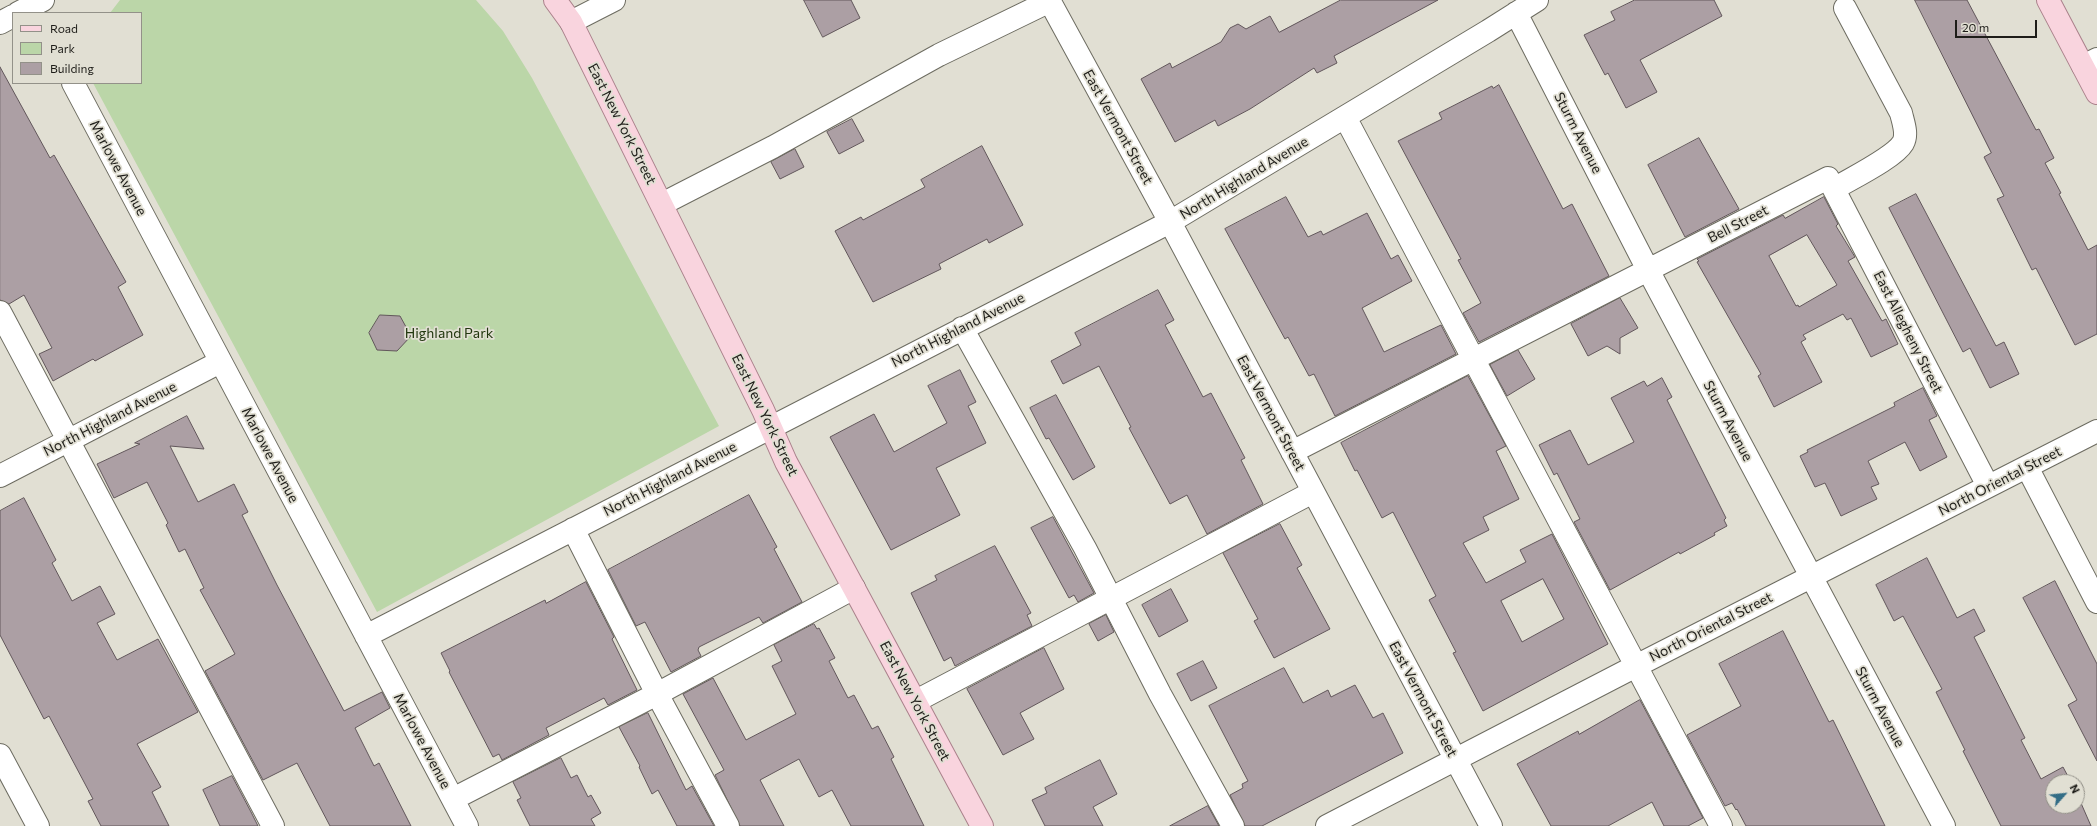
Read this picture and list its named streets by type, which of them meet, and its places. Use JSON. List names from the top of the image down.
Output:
{
  "streets": {
    "main road": ["East New York Street"],
    "street": [
      "East Vermont Street",
      "Sturm Avenue",
      "Marlowe Avenue",
      "North Highland Avenue",
      "Bell Street",
      "East Allegheny Street",
      "North Oriental Street"
    ]
  },
  "crossings": [
    ["East New York Street", "North Highland Avenue"],
    ["East Vermont Street", "North Highland Avenue"],
    ["East Vermont Street", "Bell Street"],
    ["East Vermont Street", "North Oriental Street"],
    ["Sturm Avenue", "North Highland Avenue"],
    ["Sturm Avenue", "Bell Street"],
    ["Sturm Avenue", "North Oriental Street"],
    ["Marlowe Avenue", "North Highland Avenue"],
    ["Bell Street", "East Allegheny Street"],
    ["East Allegheny Street", "North Oriental Street"]
  ],
  "parks": ["Highland Park"],
  "legend": ["Road", "Park", "Building"],
  "scale_bar": "20 m",
  "north": "top right"
}
